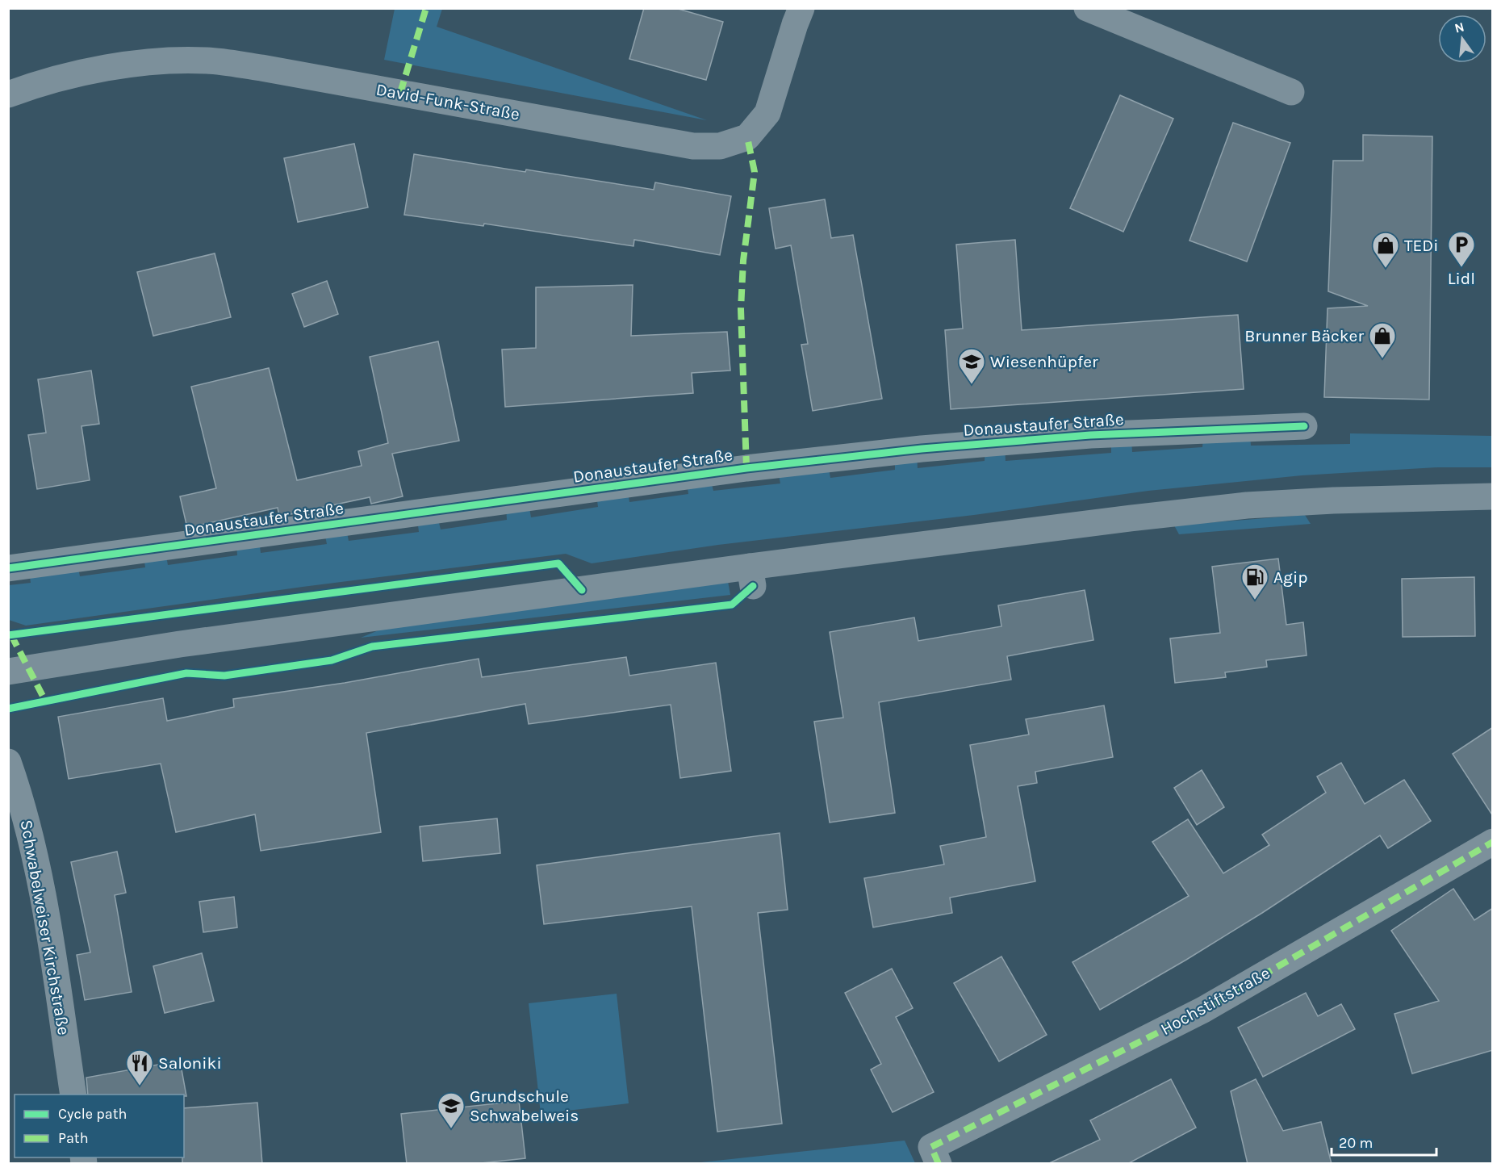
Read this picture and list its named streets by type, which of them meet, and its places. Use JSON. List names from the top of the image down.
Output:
{
  "streets": {
    "street": [
      "David-Funk-Straße",
      "Donaustaufer Straße",
      "Schwabelweiser Kirchstraße",
      "Hochstiftstraße"
    ]
  },
  "places": {
    "parking": ["Lidl"],
    "shop": ["TEDi", "Brunner Bäcker"],
    "school or university": ["Wiesenhüpfer", "Grundschule Schwabelweis"],
    "fuel station": ["Agip"],
    "restaurant": ["Saloniki"]
  },
  "legend": ["Cycle path", "Path"],
  "scale_bar": "20 m",
  "north": "top"
}
